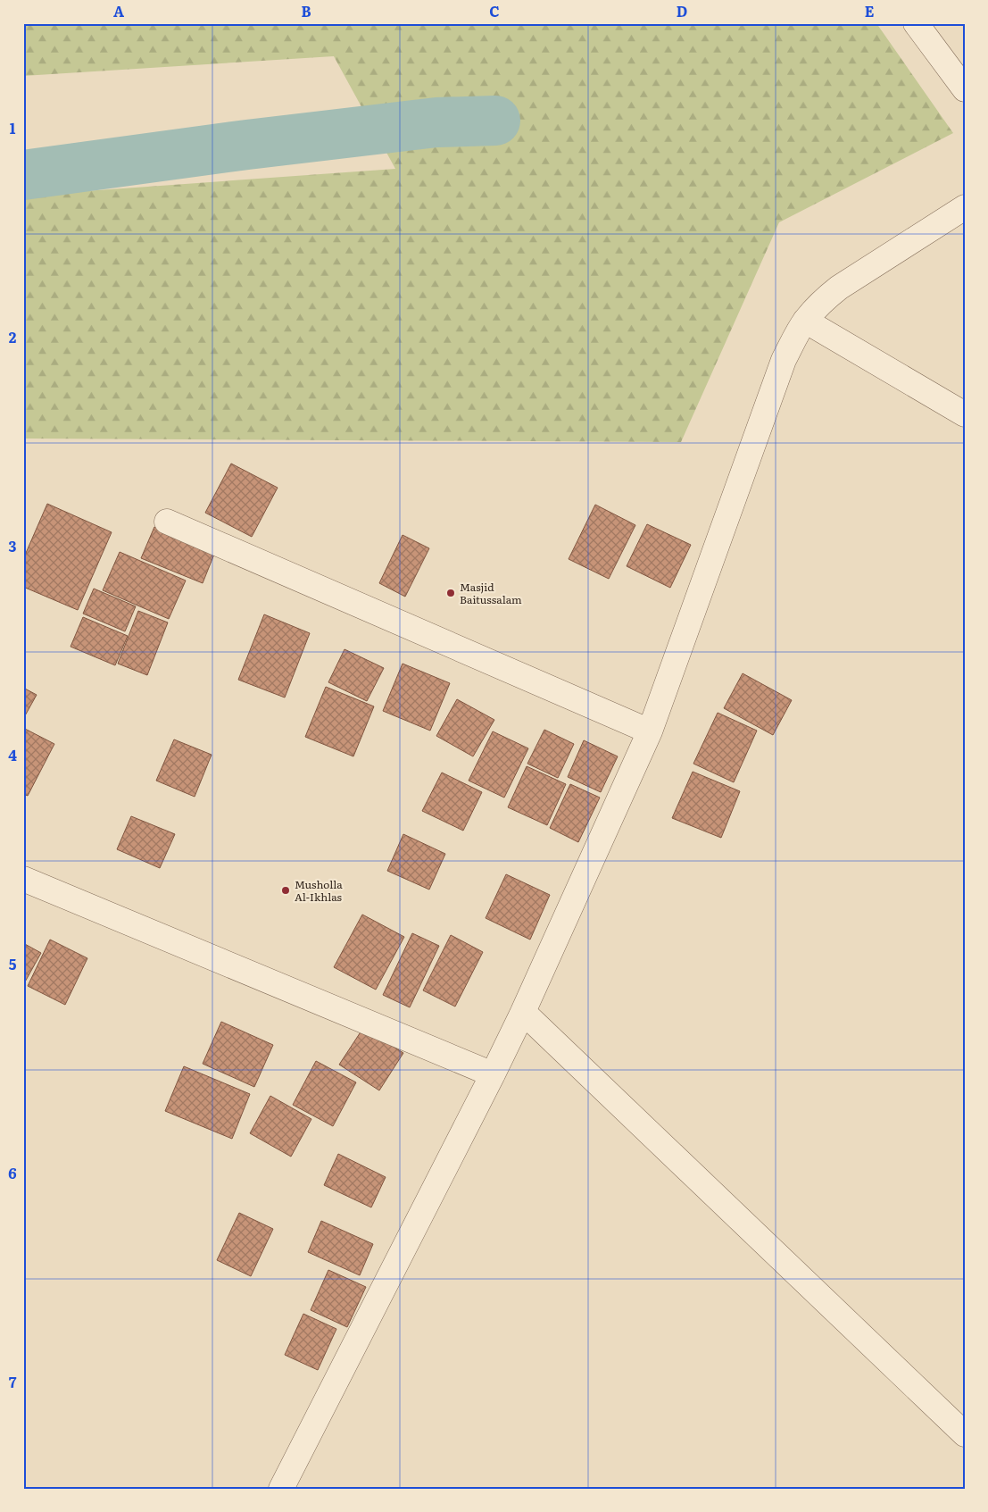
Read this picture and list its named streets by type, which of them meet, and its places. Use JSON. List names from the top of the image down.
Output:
{
  "places": ["Masjid Baitussalam", "Musholla Al-Ikhlas"],
  "grid": {
    "columns": [
      "A",
      "B",
      "C",
      "D",
      "E"
    ],
    "rows": [
      "1",
      "2",
      "3",
      "4",
      "5",
      "6",
      "7"
    ]
  }
}
